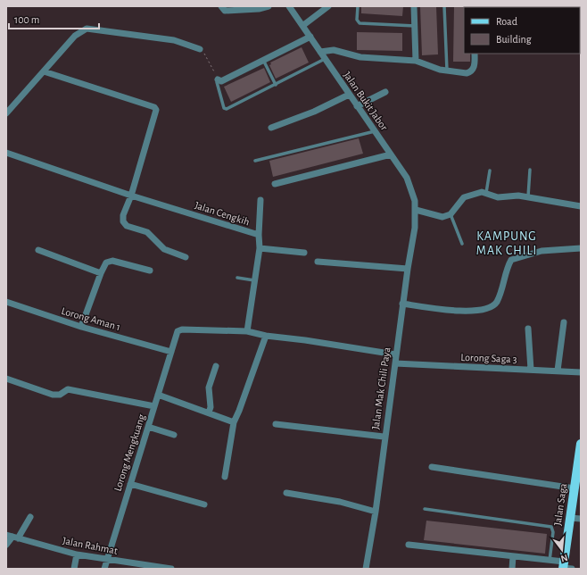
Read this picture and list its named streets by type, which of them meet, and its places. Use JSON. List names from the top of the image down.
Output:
{
  "streets": {
    "main road": ["Jalan Saga"],
    "street": [
      "Jalan Bukit Jabor",
      "Jalan Cengkih",
      "Lorong Aman 1",
      "Lorong Saga 3",
      "Jalan Mak Chili Paya",
      "Lorong Mengkuang",
      "Jalan Rahmat"
    ]
  },
  "crossings": [
    ["Jalan Bukit Jabor", "Jalan Mak Chili Paya"],
    ["Jalan Cengkih", "Lorong Mengkuang"],
    ["Lorong Aman 1", "Lorong Mengkuang"],
    ["Lorong Saga 3", "Jalan Mak Chili Paya"],
    ["Lorong Mengkuang", "Jalan Rahmat"]
  ],
  "districts": ["KAMPUNG MAK CHILI"],
  "legend": ["Road", "Building"],
  "scale_bar": "100 m",
  "north": "bottom"
}
